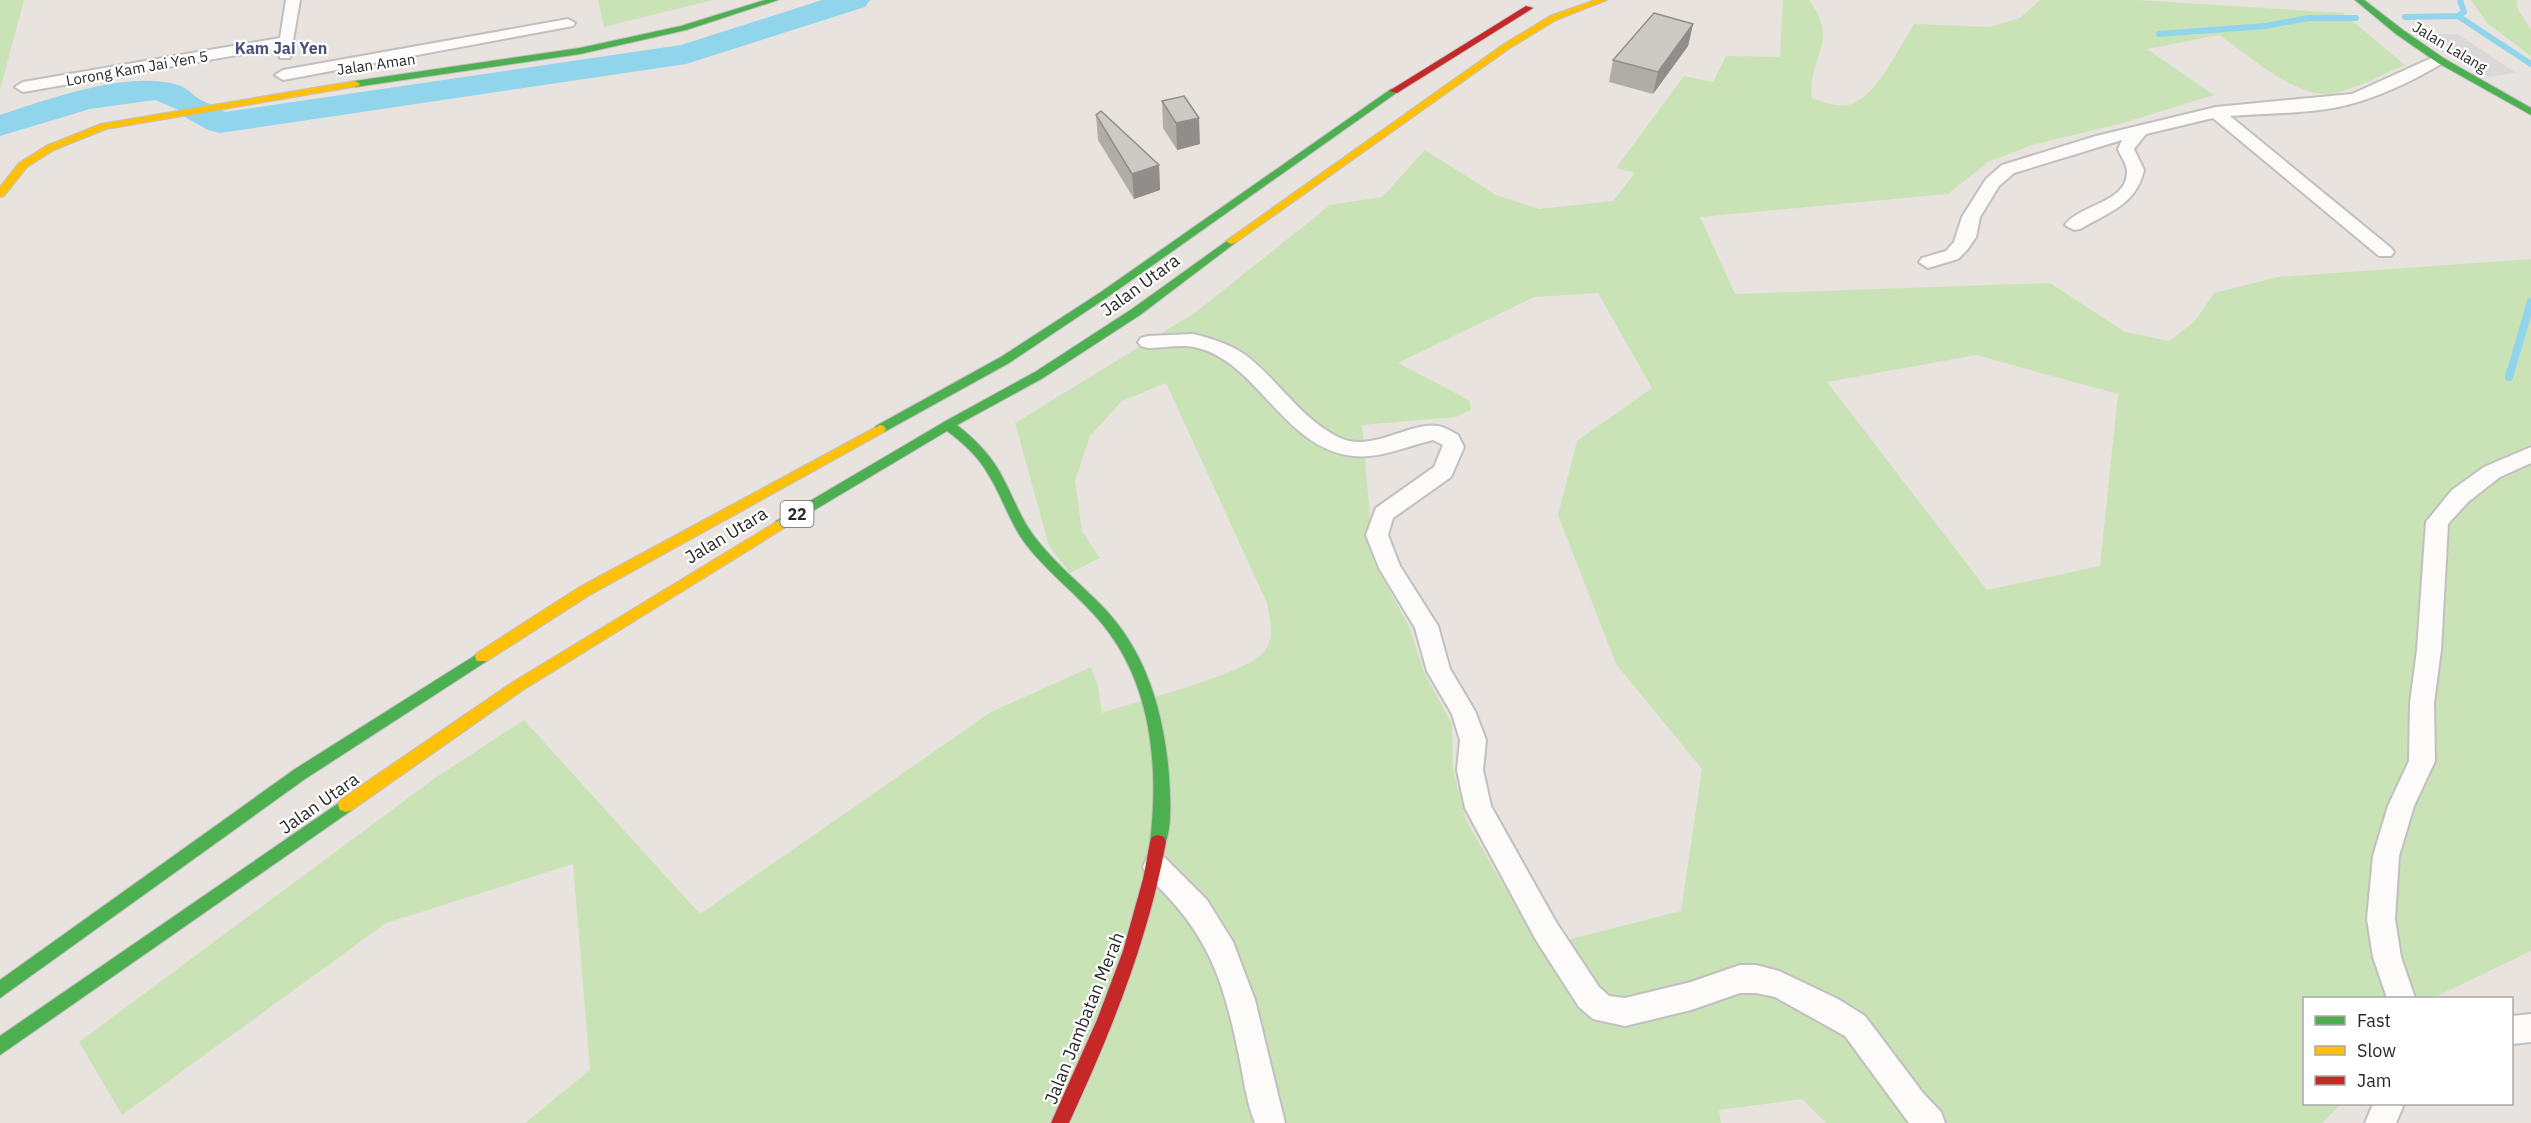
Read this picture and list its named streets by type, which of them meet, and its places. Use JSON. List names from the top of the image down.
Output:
{
  "streets": {
    "main road": [
      "Jalan Lalang",
      "Jalan Aman",
      "Jalan Utara",
      "22",
      "Jalan Jambatan Merah"
    ],
    "street": ["Lorong Kam Jai Yen 5"]
  },
  "crossings": [
    ["Jalan Utara", "Jalan Jambatan Merah"]
  ],
  "districts": ["Kam Jai Yen"],
  "legend": ["Fast", "Slow", "Jam"]
}
